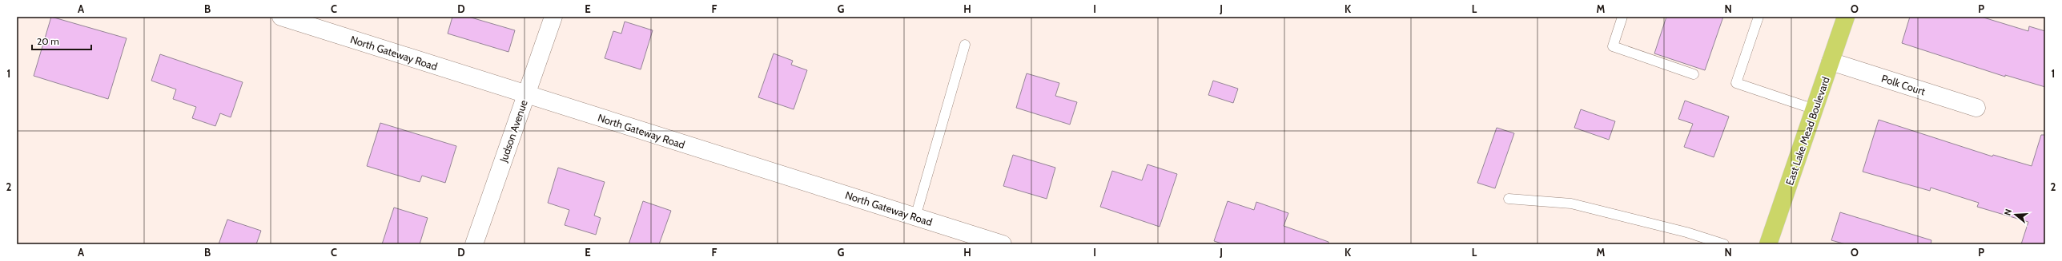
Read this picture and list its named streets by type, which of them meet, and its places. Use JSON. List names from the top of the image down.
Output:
{
  "streets": {
    "main road": ["East Lake Mead Boulevard"],
    "street": ["North Gateway Road", "Polk Court", "Judson Avenue"]
  },
  "crossings": [
    ["North Gateway Road", "Judson Avenue"],
    ["Polk Court", "East Lake Mead Boulevard"]
  ],
  "scale_bar": "20 m",
  "north": "left",
  "grid": {
    "columns": [
      "A",
      "B",
      "C",
      "D",
      "E",
      "F",
      "G",
      "H",
      "I",
      "J",
      "K",
      "L",
      "M",
      "N",
      "O",
      "P"
    ],
    "rows": ["1", "2"]
  }
}
